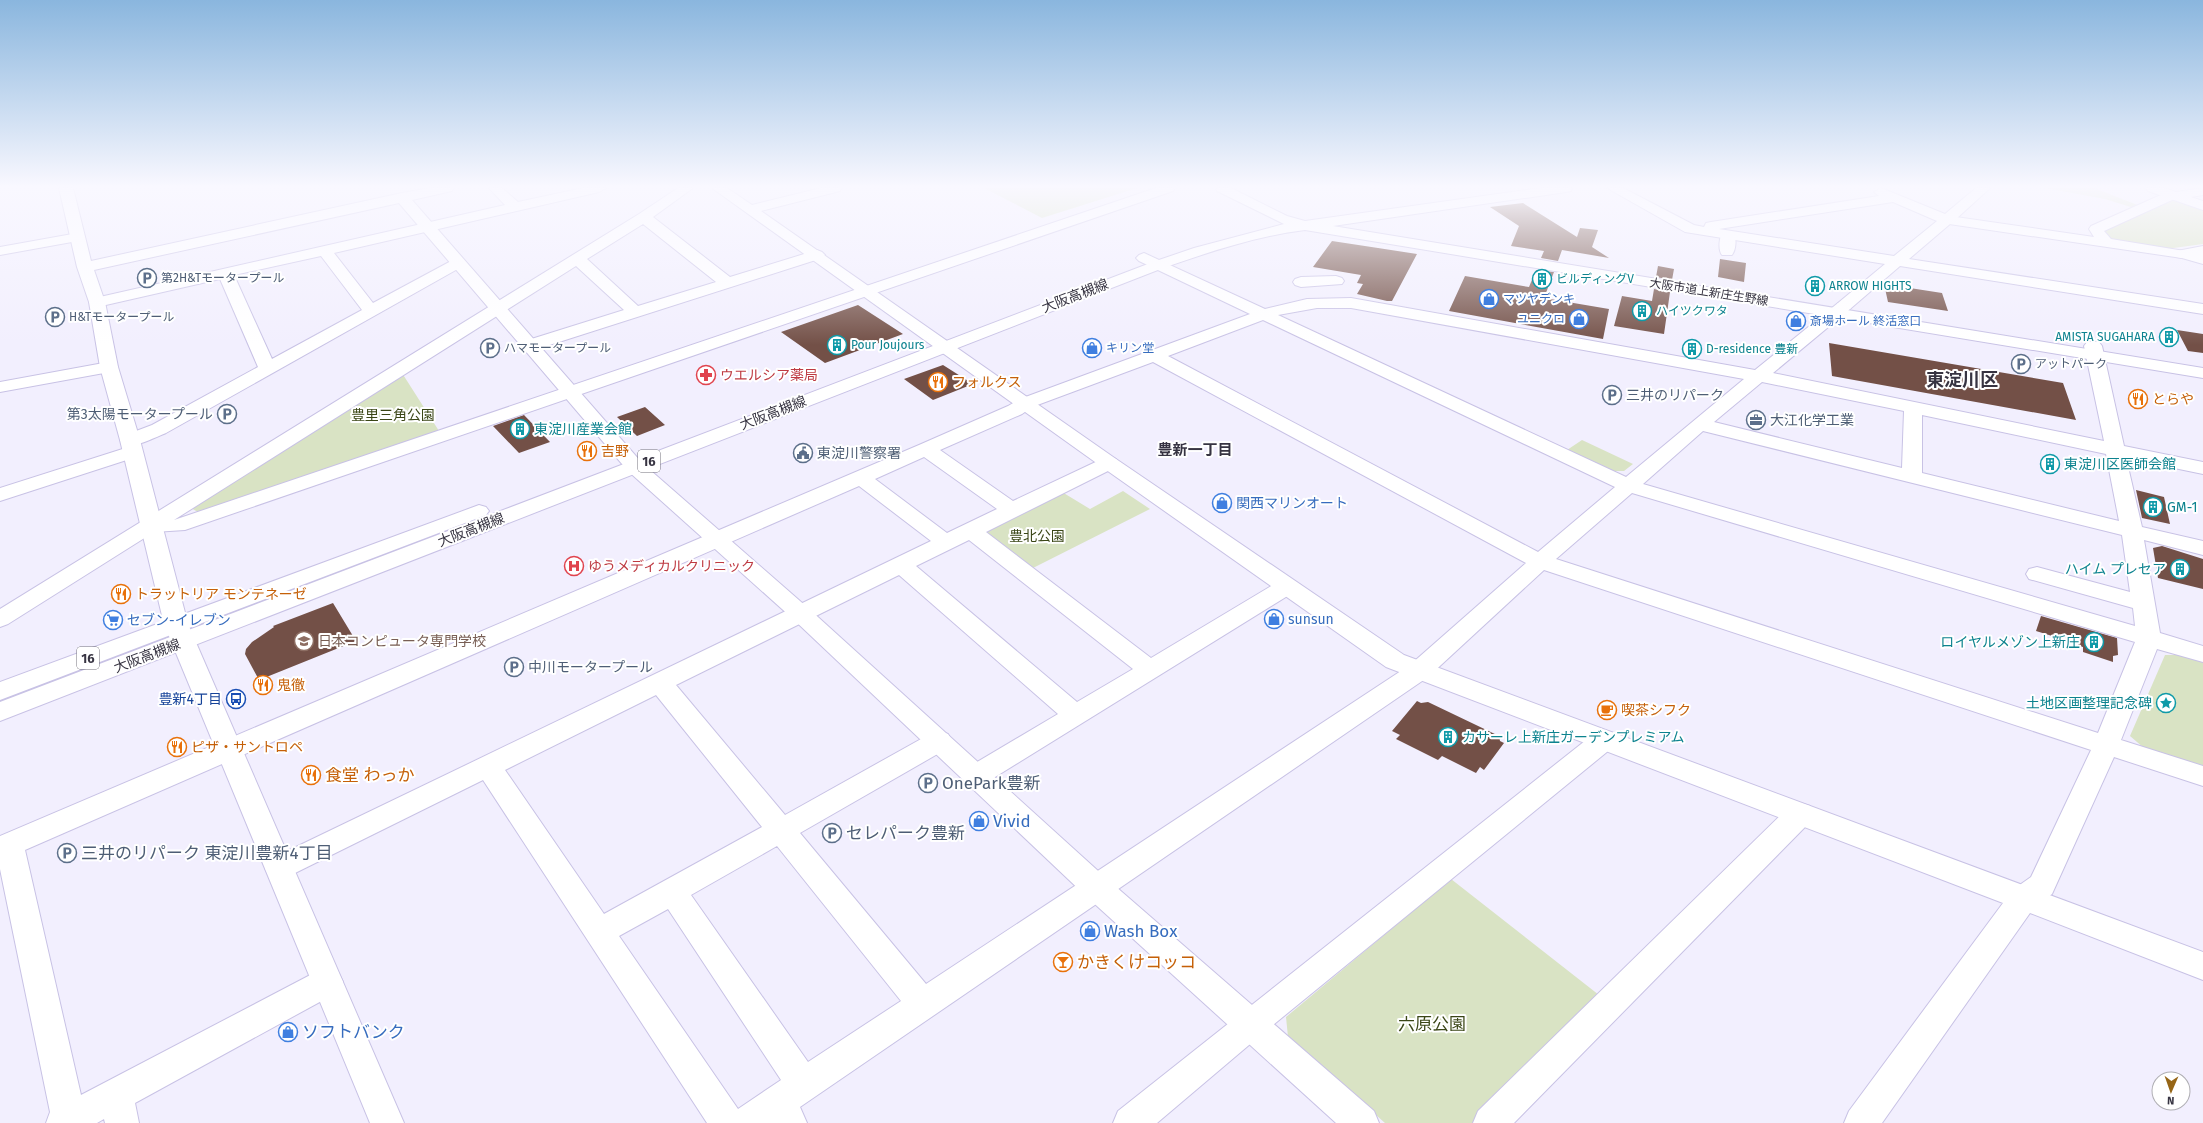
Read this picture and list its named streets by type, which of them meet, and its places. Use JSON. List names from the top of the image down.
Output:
{
  "streets": {
    "street": ["大阪市道上新庄生野線", "大阪高槻線", "16"]
  },
  "districts": ["東淀川区", "豊新一丁目"],
  "parks": ["豊里三角公園", "豊北公園", "六原公園"],
  "places": {
    "parking": [
      "第2H&Tモータープール",
      "H&Tモータープール",
      "ハマモータープール",
      "アットパーク",
      "三井のリパーク",
      "第3太陽モータープール",
      "中川モータープール",
      "OnePark豊新",
      "セレパーク豊新",
      "三井のリパーク 東淀川豊新4丁目"
    ],
    "building": [
      "ビルディングV",
      "ARROW HIGHTS",
      "ハイツクワタ",
      "AMISTA SUGAHARA",
      "Pour Joujours",
      "D-residence 豊新",
      "東淀川産業会館",
      "東淀川区医師会館",
      "GM-1",
      "ハイム プレセア",
      "ロイヤルメゾン上新庄",
      "カサーレ上新庄ガーデンプレミアム"
    ],
    "shop": [
      "マツヤデンキ",
      "ユニクロ",
      "斎場ホール 終活窓口",
      "キリン堂",
      "関西マリンオート",
      "sunsun",
      "Vivid",
      "Wash Box",
      "ソフトバンク"
    ],
    "pharmacy": ["ウエルシア薬局"],
    "restaurant": [
      "フォルクス",
      "とらや",
      "吉野",
      "トラットリア モンテネーゼ",
      "鬼徹",
      "ピザ・サントロペ",
      "食堂 わっか"
    ],
    "office": ["大江化学工業"],
    "public building": ["東淀川警察署"],
    "hospital": ["ゆうメディカルクリニック"],
    "supermarket": ["セブン-イレブン"],
    "school or university": ["日本コンピュータ専門学校"],
    "bus stop": ["豊新4丁目"],
    "place": ["土地区画整理記念碑"],
    "cafe": ["喫茶シフク"],
    "bar": ["かきくけコッコ"]
  },
  "north": "bottom"
}
